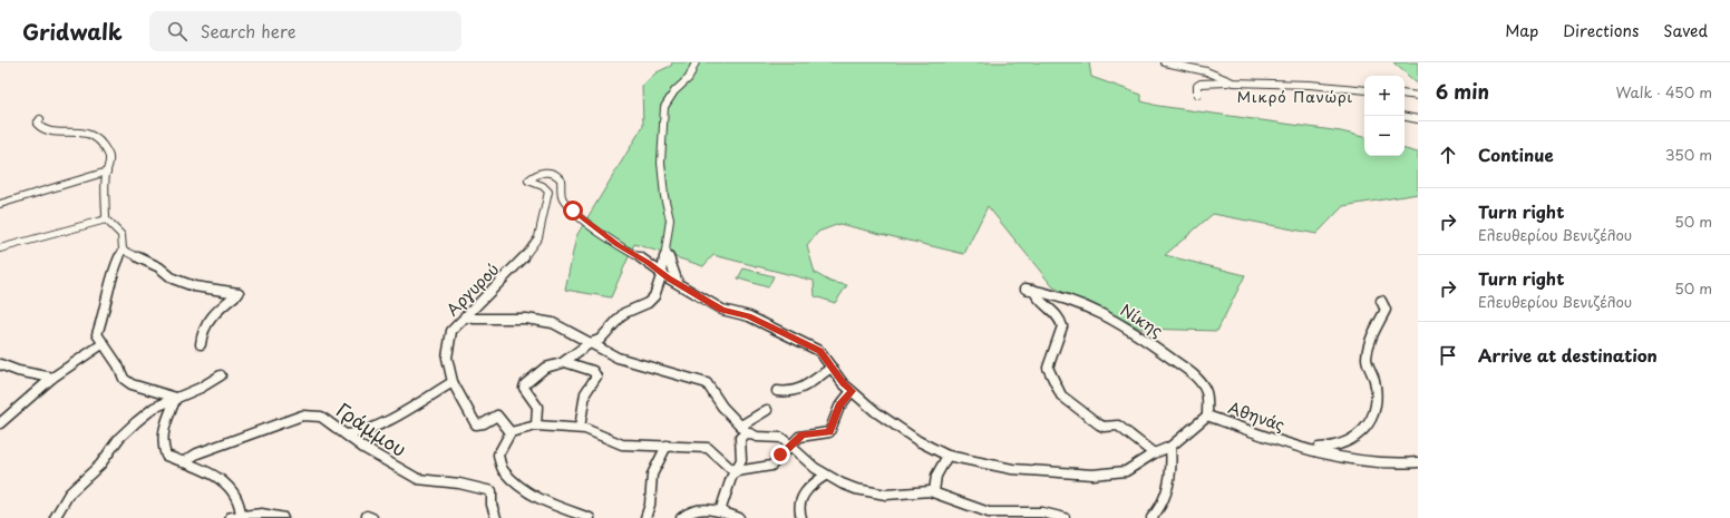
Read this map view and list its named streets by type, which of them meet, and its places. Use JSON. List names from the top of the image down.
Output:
{
  "streets": {
    "street": [
      "Αργυρού",
      "Νίκης",
      "Αθηνάς",
      "Γράμμου"
    ]
  },
  "crossings": [
    ["Αργυρού", "Αθηνάς"],
    ["Νίκης", "Αθηνάς"]
  ],
  "districts": ["Μικρό Πανώρι"],
  "page": {
    "header": "Gridwalk",
    "search": "Search here",
    "nav": ["Map", "Directions", "Saved"],
    "heading": ["6 min", "Walk · 450 m"],
    "map_buttons": ["+", "−"],
    "list": [
      ["Continue", "350 m"],
      ["Turn right", "Ελευθερίου Βενιζέλου", "50 m"],
      ["Turn right", "Ελευθερίου Βενιζέλου", "50 m"],
      "Arrive at destination"
    ]
  }
}
